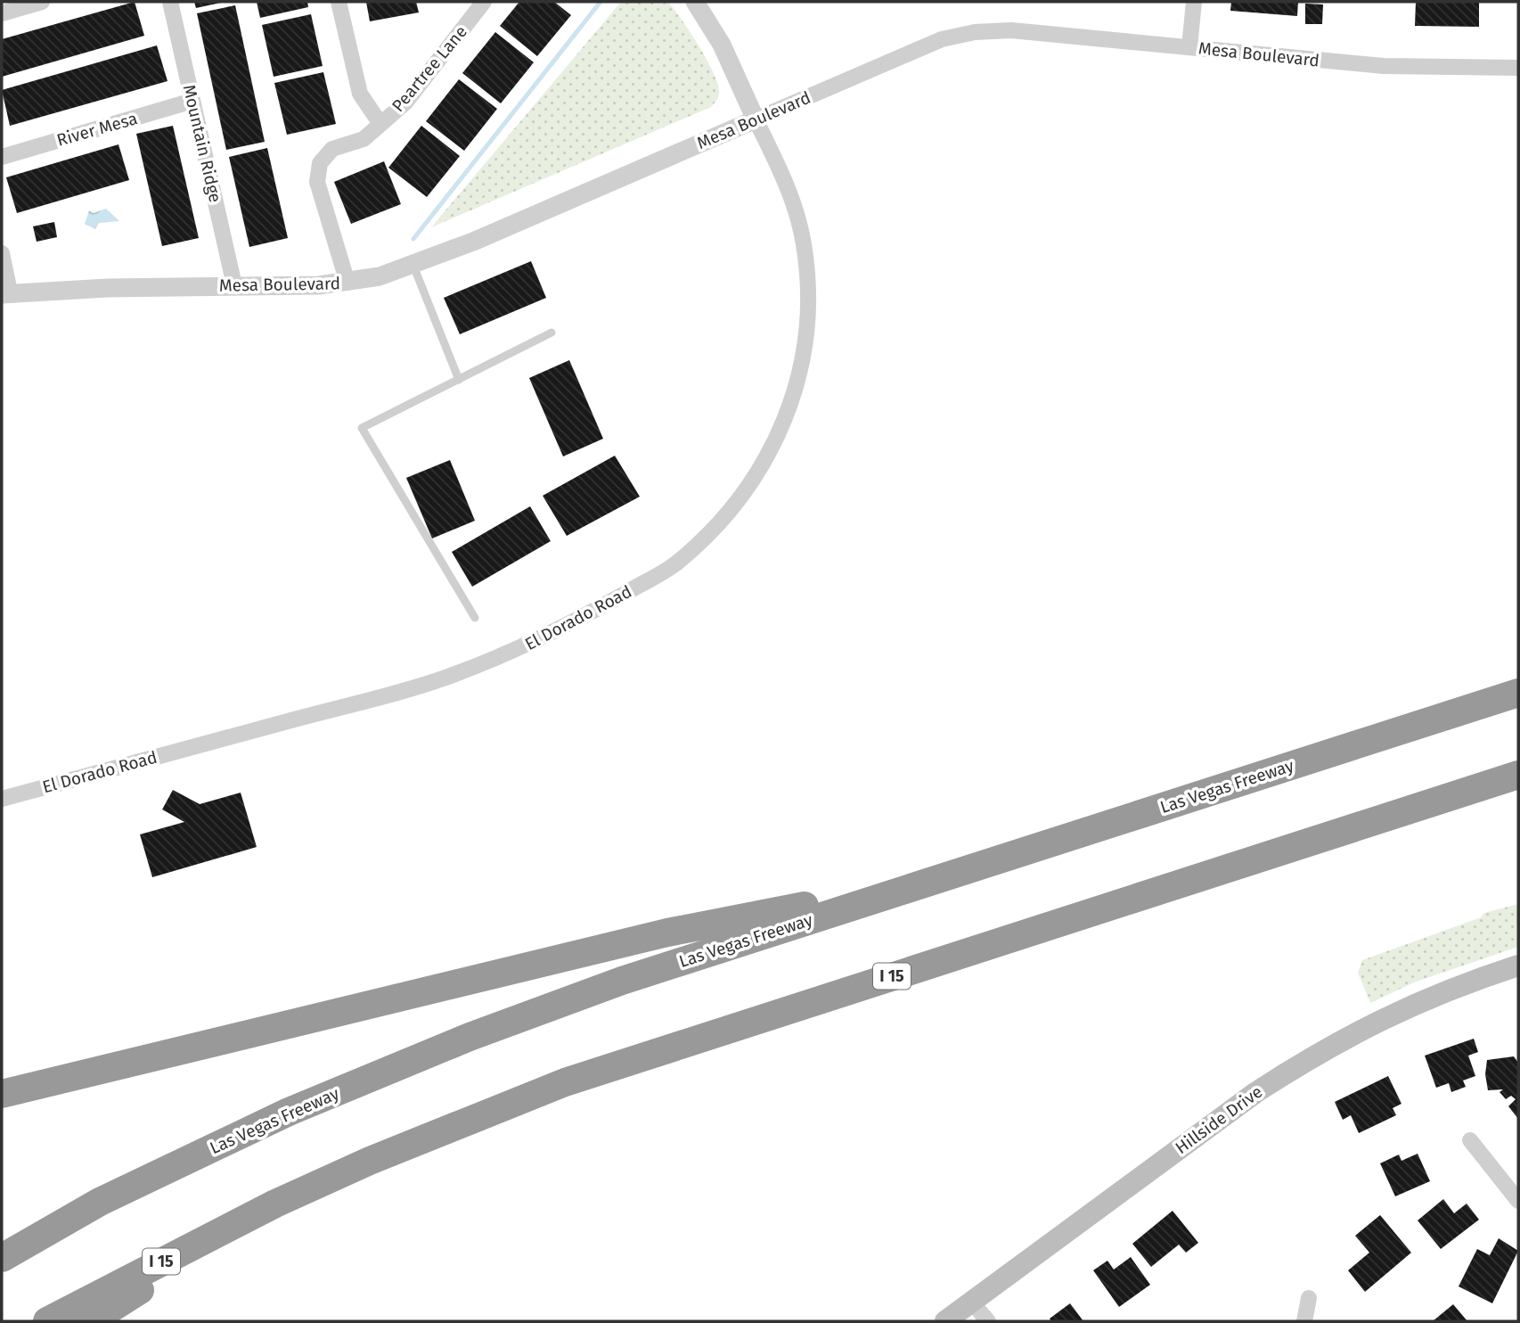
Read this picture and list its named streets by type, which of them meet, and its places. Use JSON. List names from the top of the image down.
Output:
{
  "streets": {
    "highway": ["Las Vegas Freeway", "I 15"],
    "main road": ["Hillside Drive"],
    "street": [
      "Mesa Boulevard",
      "Peartree Lane",
      "River Mesa",
      "Mountain Ridge",
      "El Dorado Road"
    ]
  },
  "crossings": [
    ["Mesa Boulevard", "Peartree Lane"],
    ["Mesa Boulevard", "Mountain Ridge"],
    ["Mesa Boulevard", "El Dorado Road"],
    ["River Mesa", "Mountain Ridge"]
  ]
}
